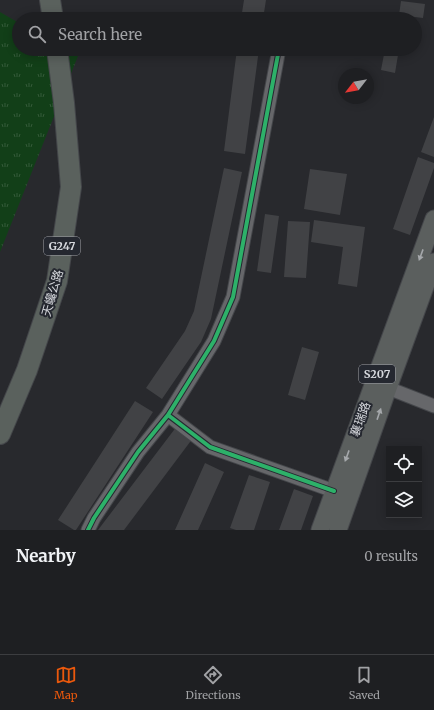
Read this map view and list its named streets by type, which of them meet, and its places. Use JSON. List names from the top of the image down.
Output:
{
  "streets": {
    "highway": ["G247", "天巉公路"],
    "main road": ["S207", "襄瑞路"]
  },
  "north": "bottom left",
  "page": {
    "search": "Search here",
    "heading": ["Nearby", "0 results"],
    "nav": ["Map", "Directions", "Saved"]
  }
}
